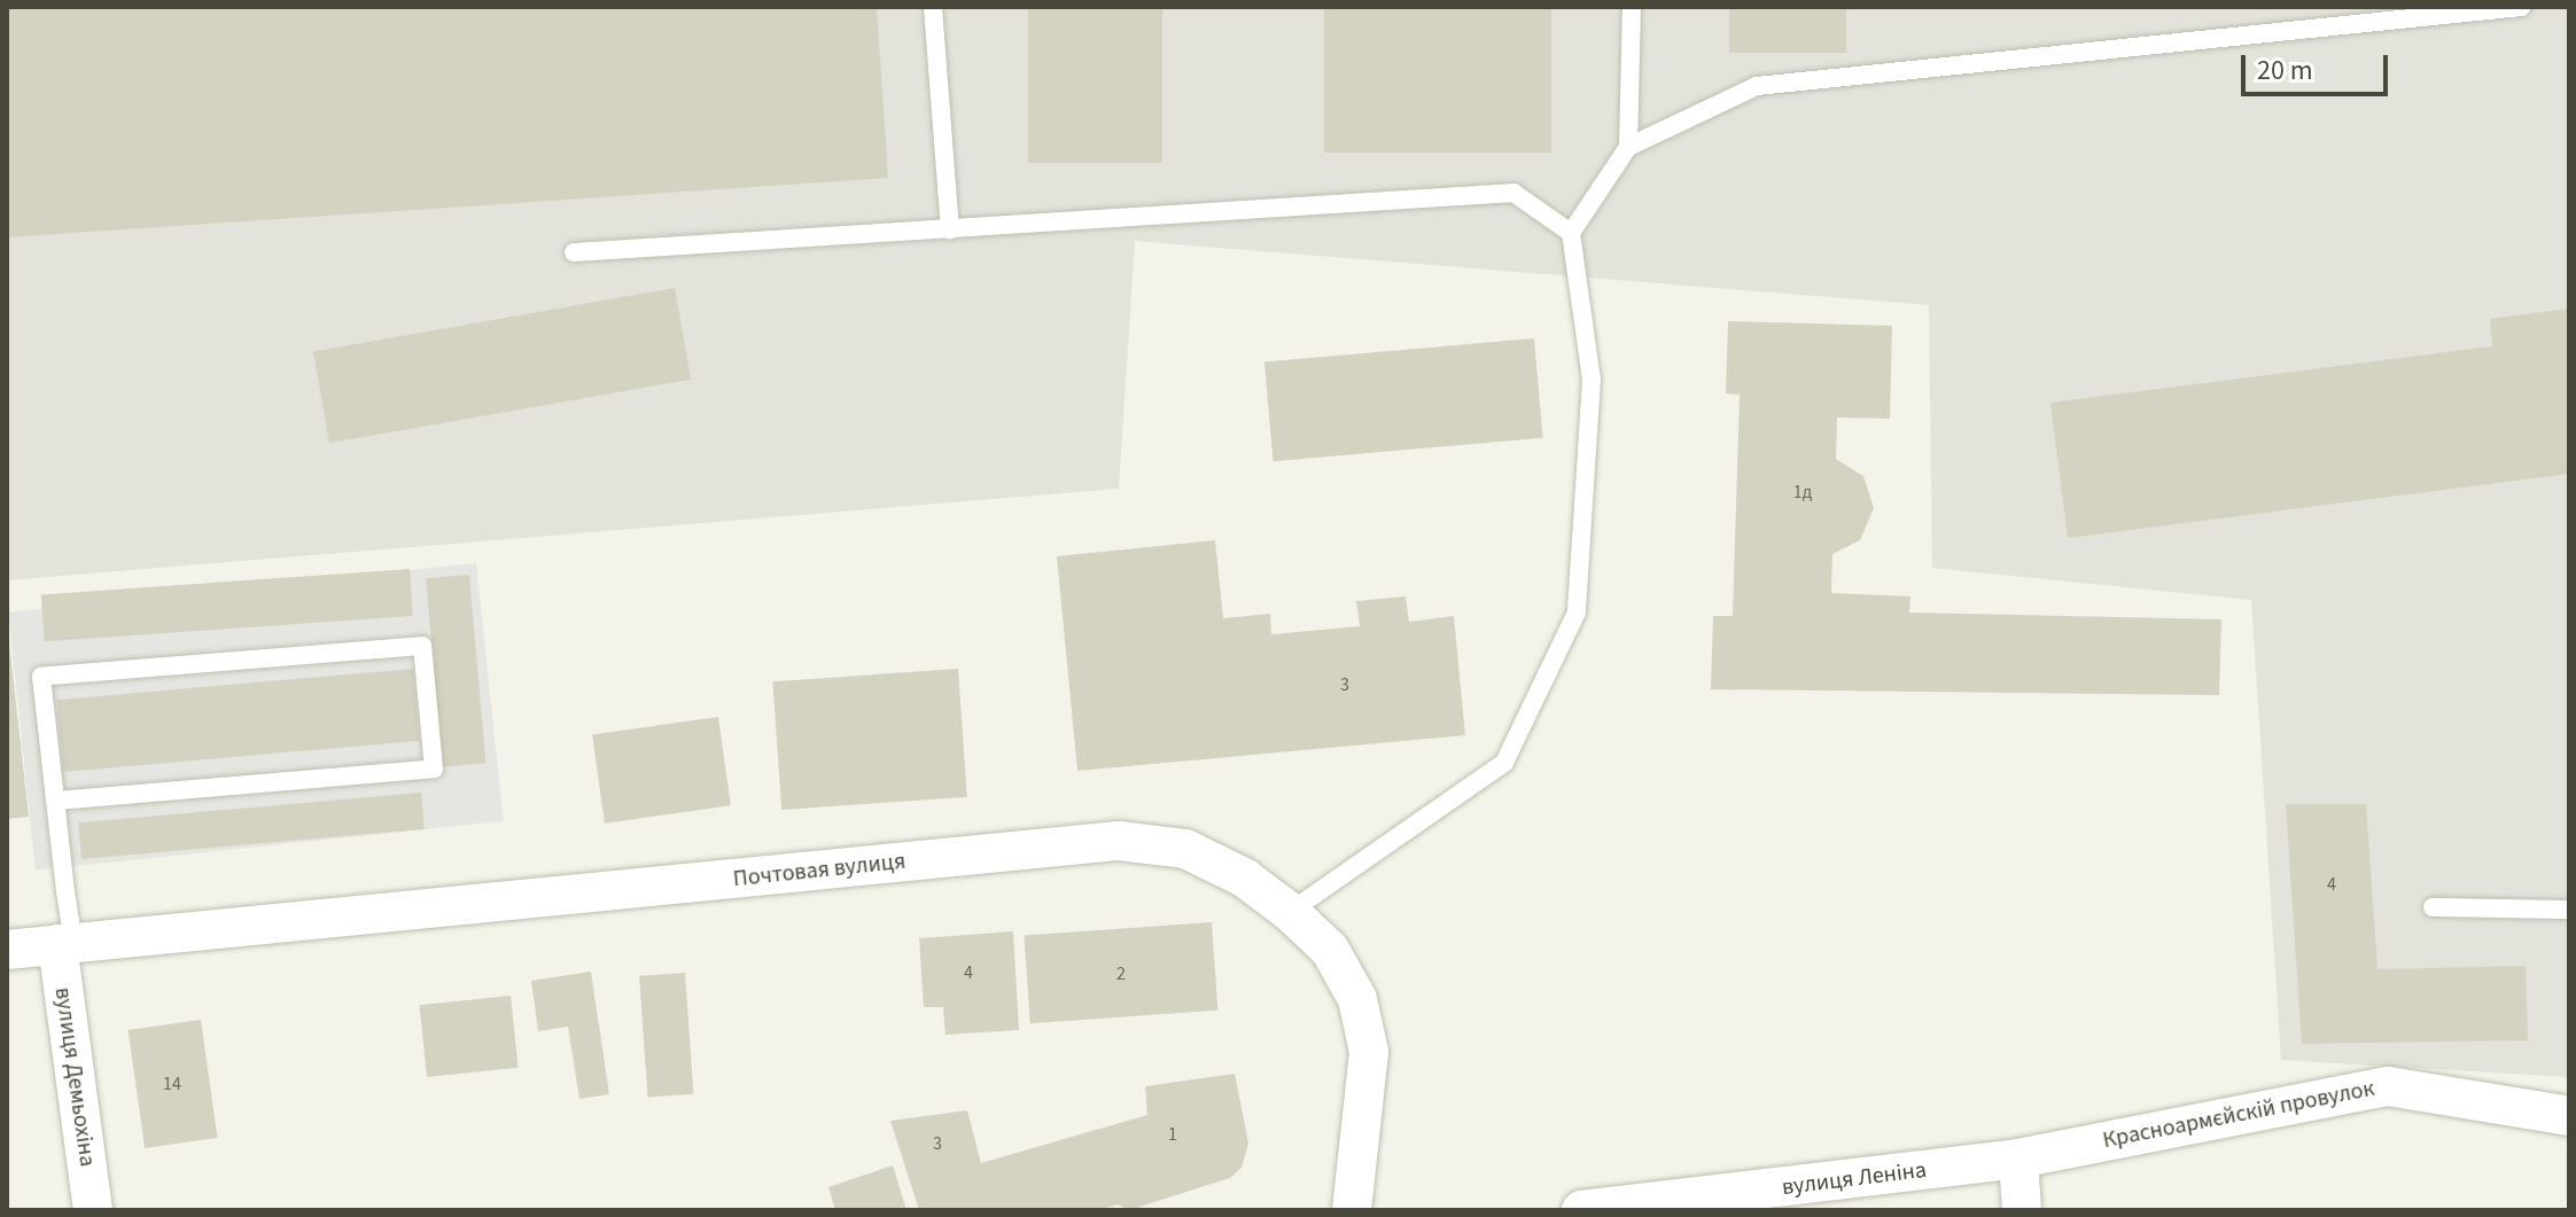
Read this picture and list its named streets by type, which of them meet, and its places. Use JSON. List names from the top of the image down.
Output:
{
  "streets": {
    "street": [
      "Почтовая вулиця",
      "вулиця Демьохіна",
      "Красноармєйскій провулок",
      "вулиця Леніна"
    ]
  },
  "crossings": [
    ["Почтовая вулиця", "вулиця Демьохіна"],
    ["Красноармєйскій провулок", "вулиця Леніна"]
  ],
  "house_numbers": [
    "1д",
    "3",
    "4",
    "4",
    "2",
    "14",
    "1",
    "3"
  ],
  "scale_bar": "20 m"
}
